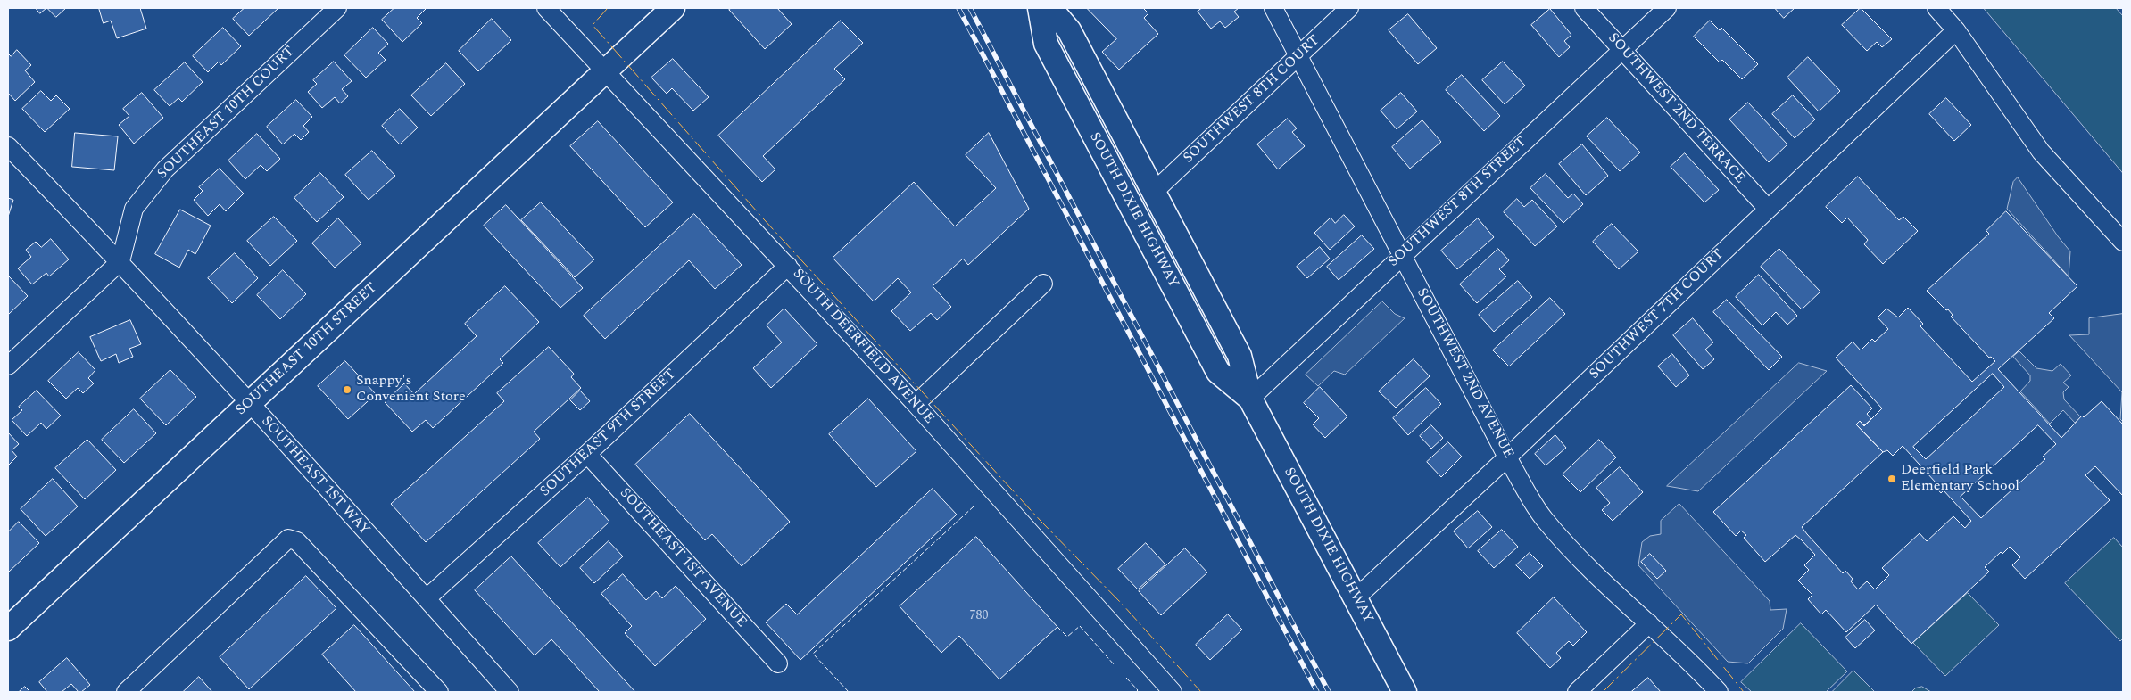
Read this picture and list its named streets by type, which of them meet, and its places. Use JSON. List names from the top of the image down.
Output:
{
  "streets": {
    "main road": ["SOUTH DIXIE HIGHWAY", "SOUTHEAST 10TH STREET"],
    "street": [
      "SOUTHWEST 8TH COURT",
      "SOUTHWEST 2ND TERRACE",
      "SOUTHEAST 10TH COURT",
      "SOUTHWEST 8TH STREET",
      "SOUTHWEST 7TH COURT",
      "SOUTH DEERFIELD AVENUE",
      "SOUTHWEST 2ND AVENUE",
      "SOUTHEAST 9TH STREET",
      "SOUTHEAST 1ST WAY",
      "SOUTHEAST 1ST AVENUE"
    ]
  },
  "crossings": [
    ["SOUTHWEST 8TH COURT", "SOUTH DIXIE HIGHWAY"],
    ["SOUTHWEST 8TH COURT", "SOUTHWEST 2ND AVENUE"],
    ["SOUTHWEST 2ND TERRACE", "SOUTHWEST 8TH STREET"],
    ["SOUTHWEST 2ND TERRACE", "SOUTHWEST 7TH COURT"],
    ["SOUTHEAST 10TH COURT", "SOUTHEAST 1ST WAY"],
    ["SOUTHWEST 8TH STREET", "SOUTH DIXIE HIGHWAY"],
    ["SOUTHWEST 8TH STREET", "SOUTHWEST 2ND AVENUE"],
    ["SOUTH DIXIE HIGHWAY", "SOUTHWEST 7TH COURT"],
    ["SOUTHWEST 7TH COURT", "SOUTHWEST 2ND AVENUE"],
    ["SOUTH DEERFIELD AVENUE", "SOUTHEAST 10TH STREET"],
    ["SOUTH DEERFIELD AVENUE", "SOUTHEAST 9TH STREET"],
    ["SOUTHEAST 10TH STREET", "SOUTHEAST 1ST WAY"],
    ["SOUTHEAST 9TH STREET", "SOUTHEAST 1ST WAY"],
    ["SOUTHEAST 9TH STREET", "SOUTHEAST 1ST AVENUE"]
  ],
  "places": ["Snappy's Convenient Store", "Deerfield Park Elementary School"],
  "house_numbers": ["780"]
}
